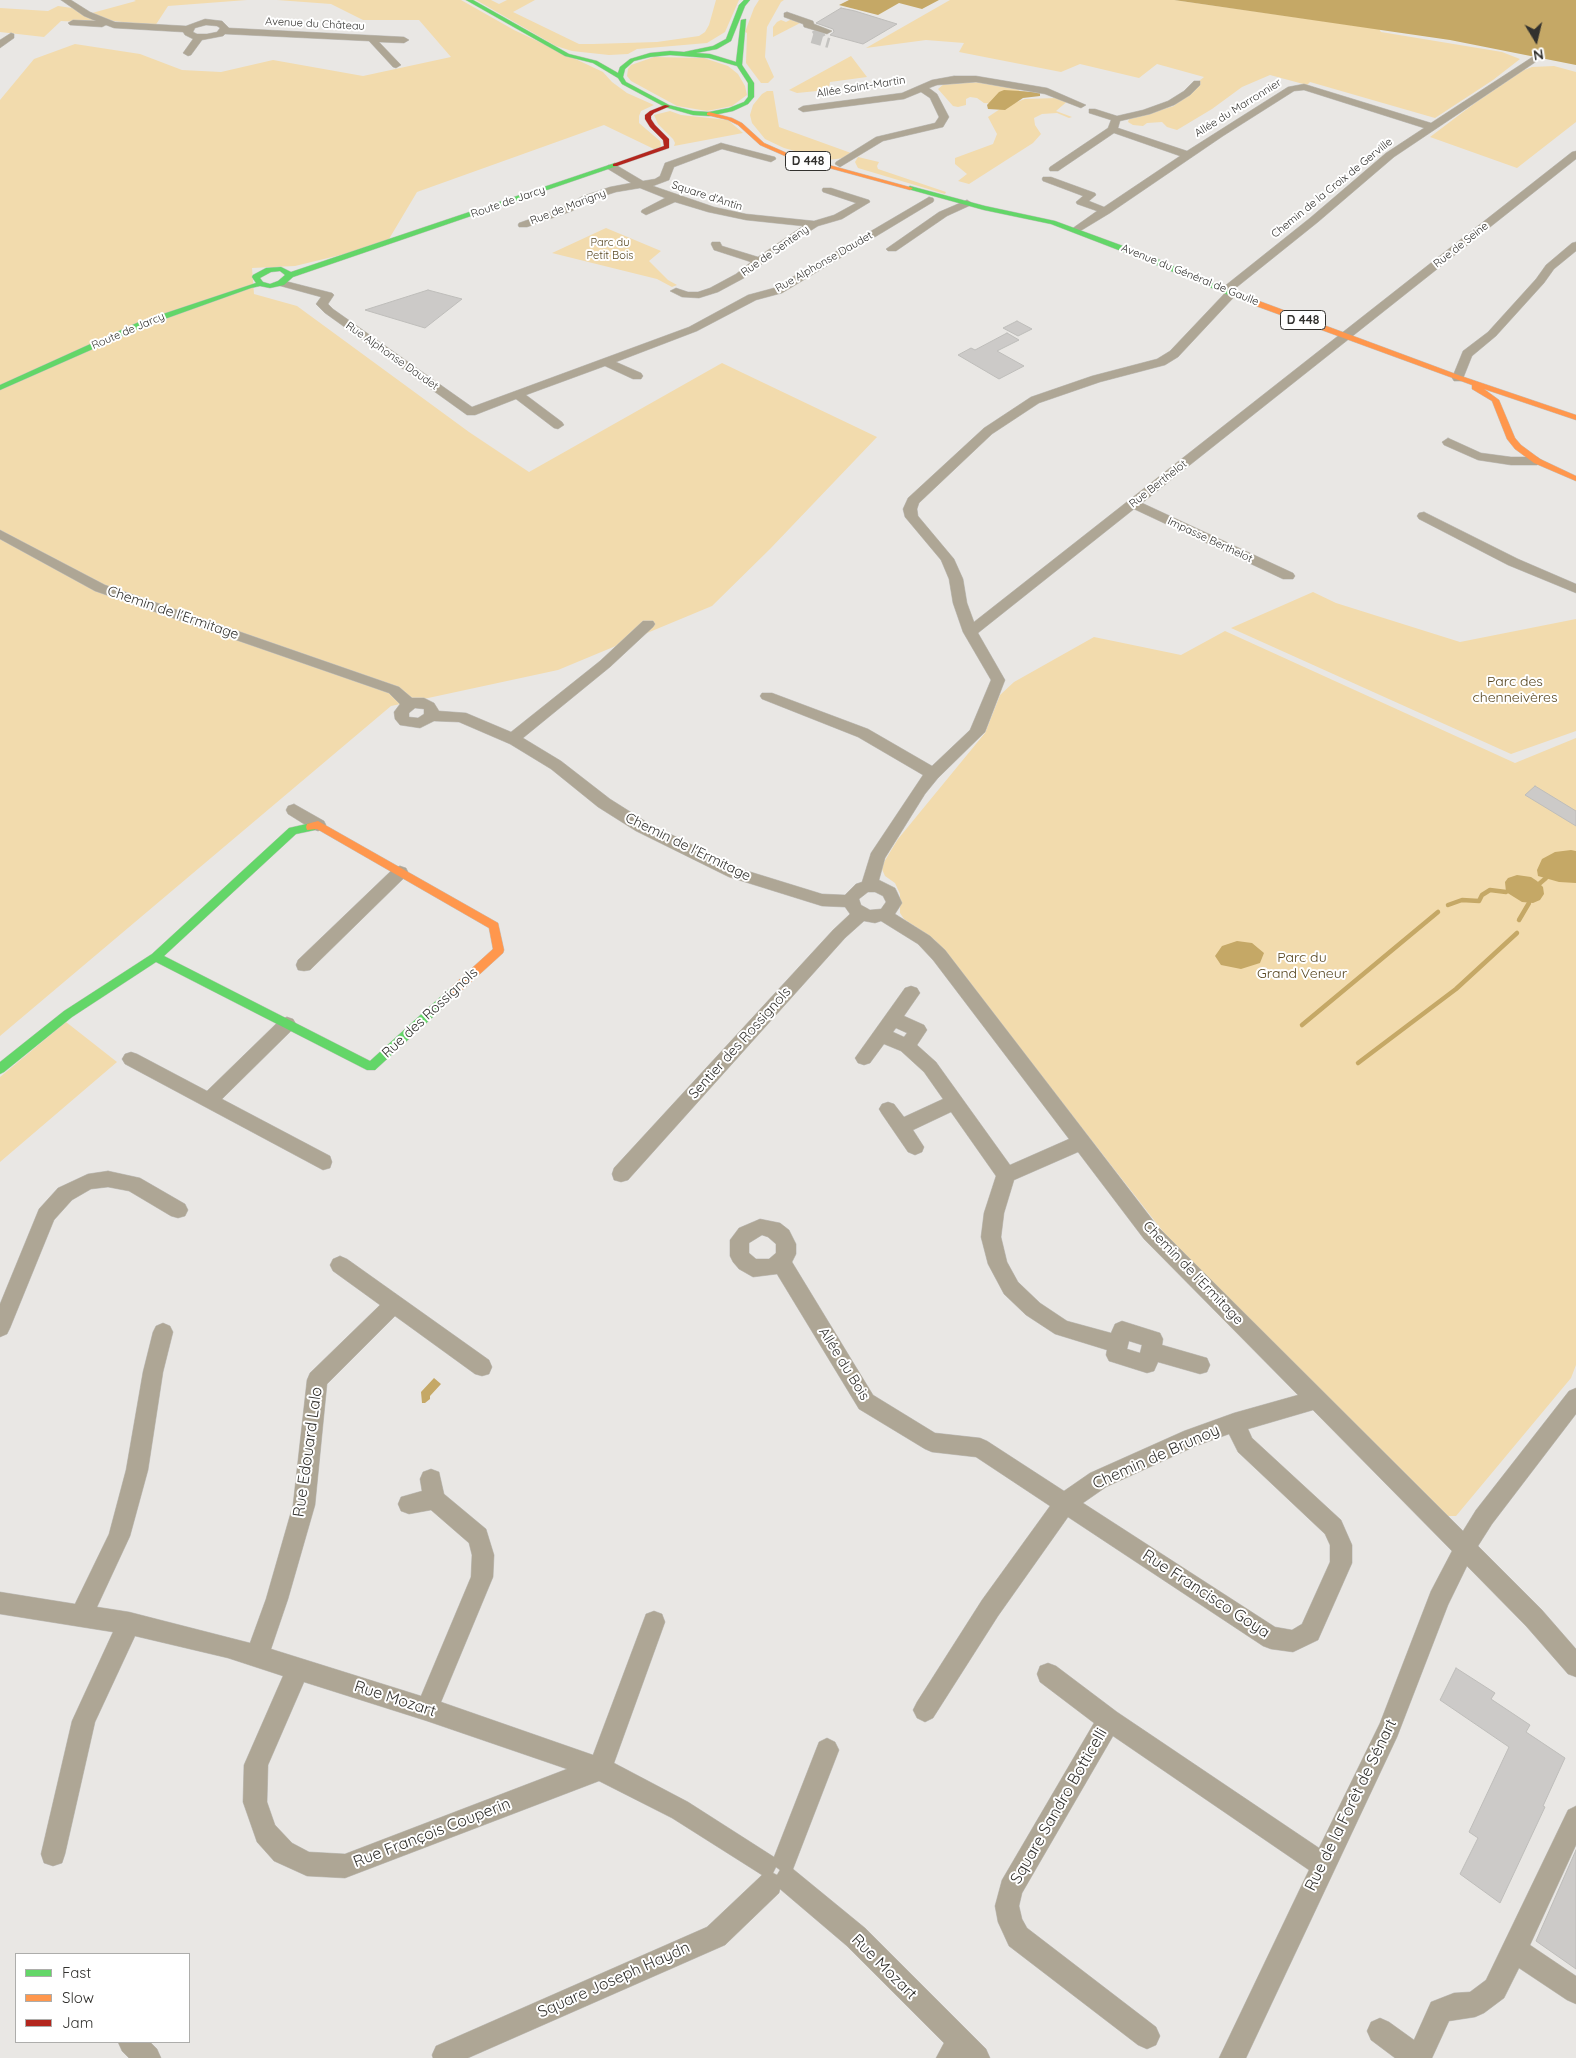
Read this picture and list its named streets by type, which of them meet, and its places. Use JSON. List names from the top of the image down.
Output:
{
  "streets": {
    "main road": [
      "D 448",
      "Route de Jarcy",
      "Avenue du Général de Gaulle",
      "Rue des Rossignols"
    ],
    "street": [
      "Avenue du Château",
      "Allée Saint-Martin",
      "Allée du Marronnier",
      "Chemin de la Croix de Gerville",
      "Square d'Antin",
      "Rue de Marigny",
      "Rue de Seine",
      "Rue de Senteny",
      "Rue Alphonse Daudet",
      "Rue Berthelot",
      "Impasse Berthelot",
      "Chemin de l'Ermitage",
      "Sentier des Rossignols",
      "Allée du Bois",
      "Rue Edouard Lalo",
      "Chemin de Brunoy",
      "Rue Francisco Goya",
      "Rue Mozart",
      "Rue de la Forêt de Sénart",
      "Square Sandro Botticelli",
      "Rue François Couperin",
      "Square Joseph Haydn"
    ]
  },
  "crossings": [
    ["Allée du Marronnier", "Chemin de la Croix de Gerville"],
    ["Allée du Marronnier", "Avenue du Général de Gaulle"],
    ["D 448", "Avenue du Général de Gaulle"],
    ["Chemin de la Croix de Gerville", "Avenue du Général de Gaulle"],
    ["Chemin de la Croix de Gerville", "Rue Berthelot"],
    ["Square d'Antin", "Rue de Marigny"],
    ["Route de Jarcy", "Rue Alphonse Daudet"],
    ["Rue de Seine", "Avenue du Général de Gaulle"],
    ["Rue de Seine", "Rue Berthelot"],
    ["Avenue du Général de Gaulle", "Rue Berthelot"],
    ["Rue Berthelot", "Impasse Berthelot"],
    ["Chemin de l'Ermitage", "Sentier des Rossignols"],
    ["Chemin de l'Ermitage", "Chemin de Brunoy"],
    ["Chemin de l'Ermitage", "Rue de la Forêt de Sénart"],
    ["Allée du Bois", "Chemin de Brunoy"],
    ["Allée du Bois", "Rue Francisco Goya"],
    ["Rue Edouard Lalo", "Rue Mozart"],
    ["Chemin de Brunoy", "Rue Francisco Goya"],
    ["Rue Mozart", "Rue François Couperin"],
    ["Rue Mozart", "Square Joseph Haydn"],
    ["Rue de la Forêt de Sénart", "Square Sandro Botticelli"]
  ],
  "parks": ["Parc du Petit Bois", "Parc des chenneivères", "Parc du Grand Veneur"],
  "legend": ["Fast", "Slow", "Jam"],
  "north": "bottom"
}
